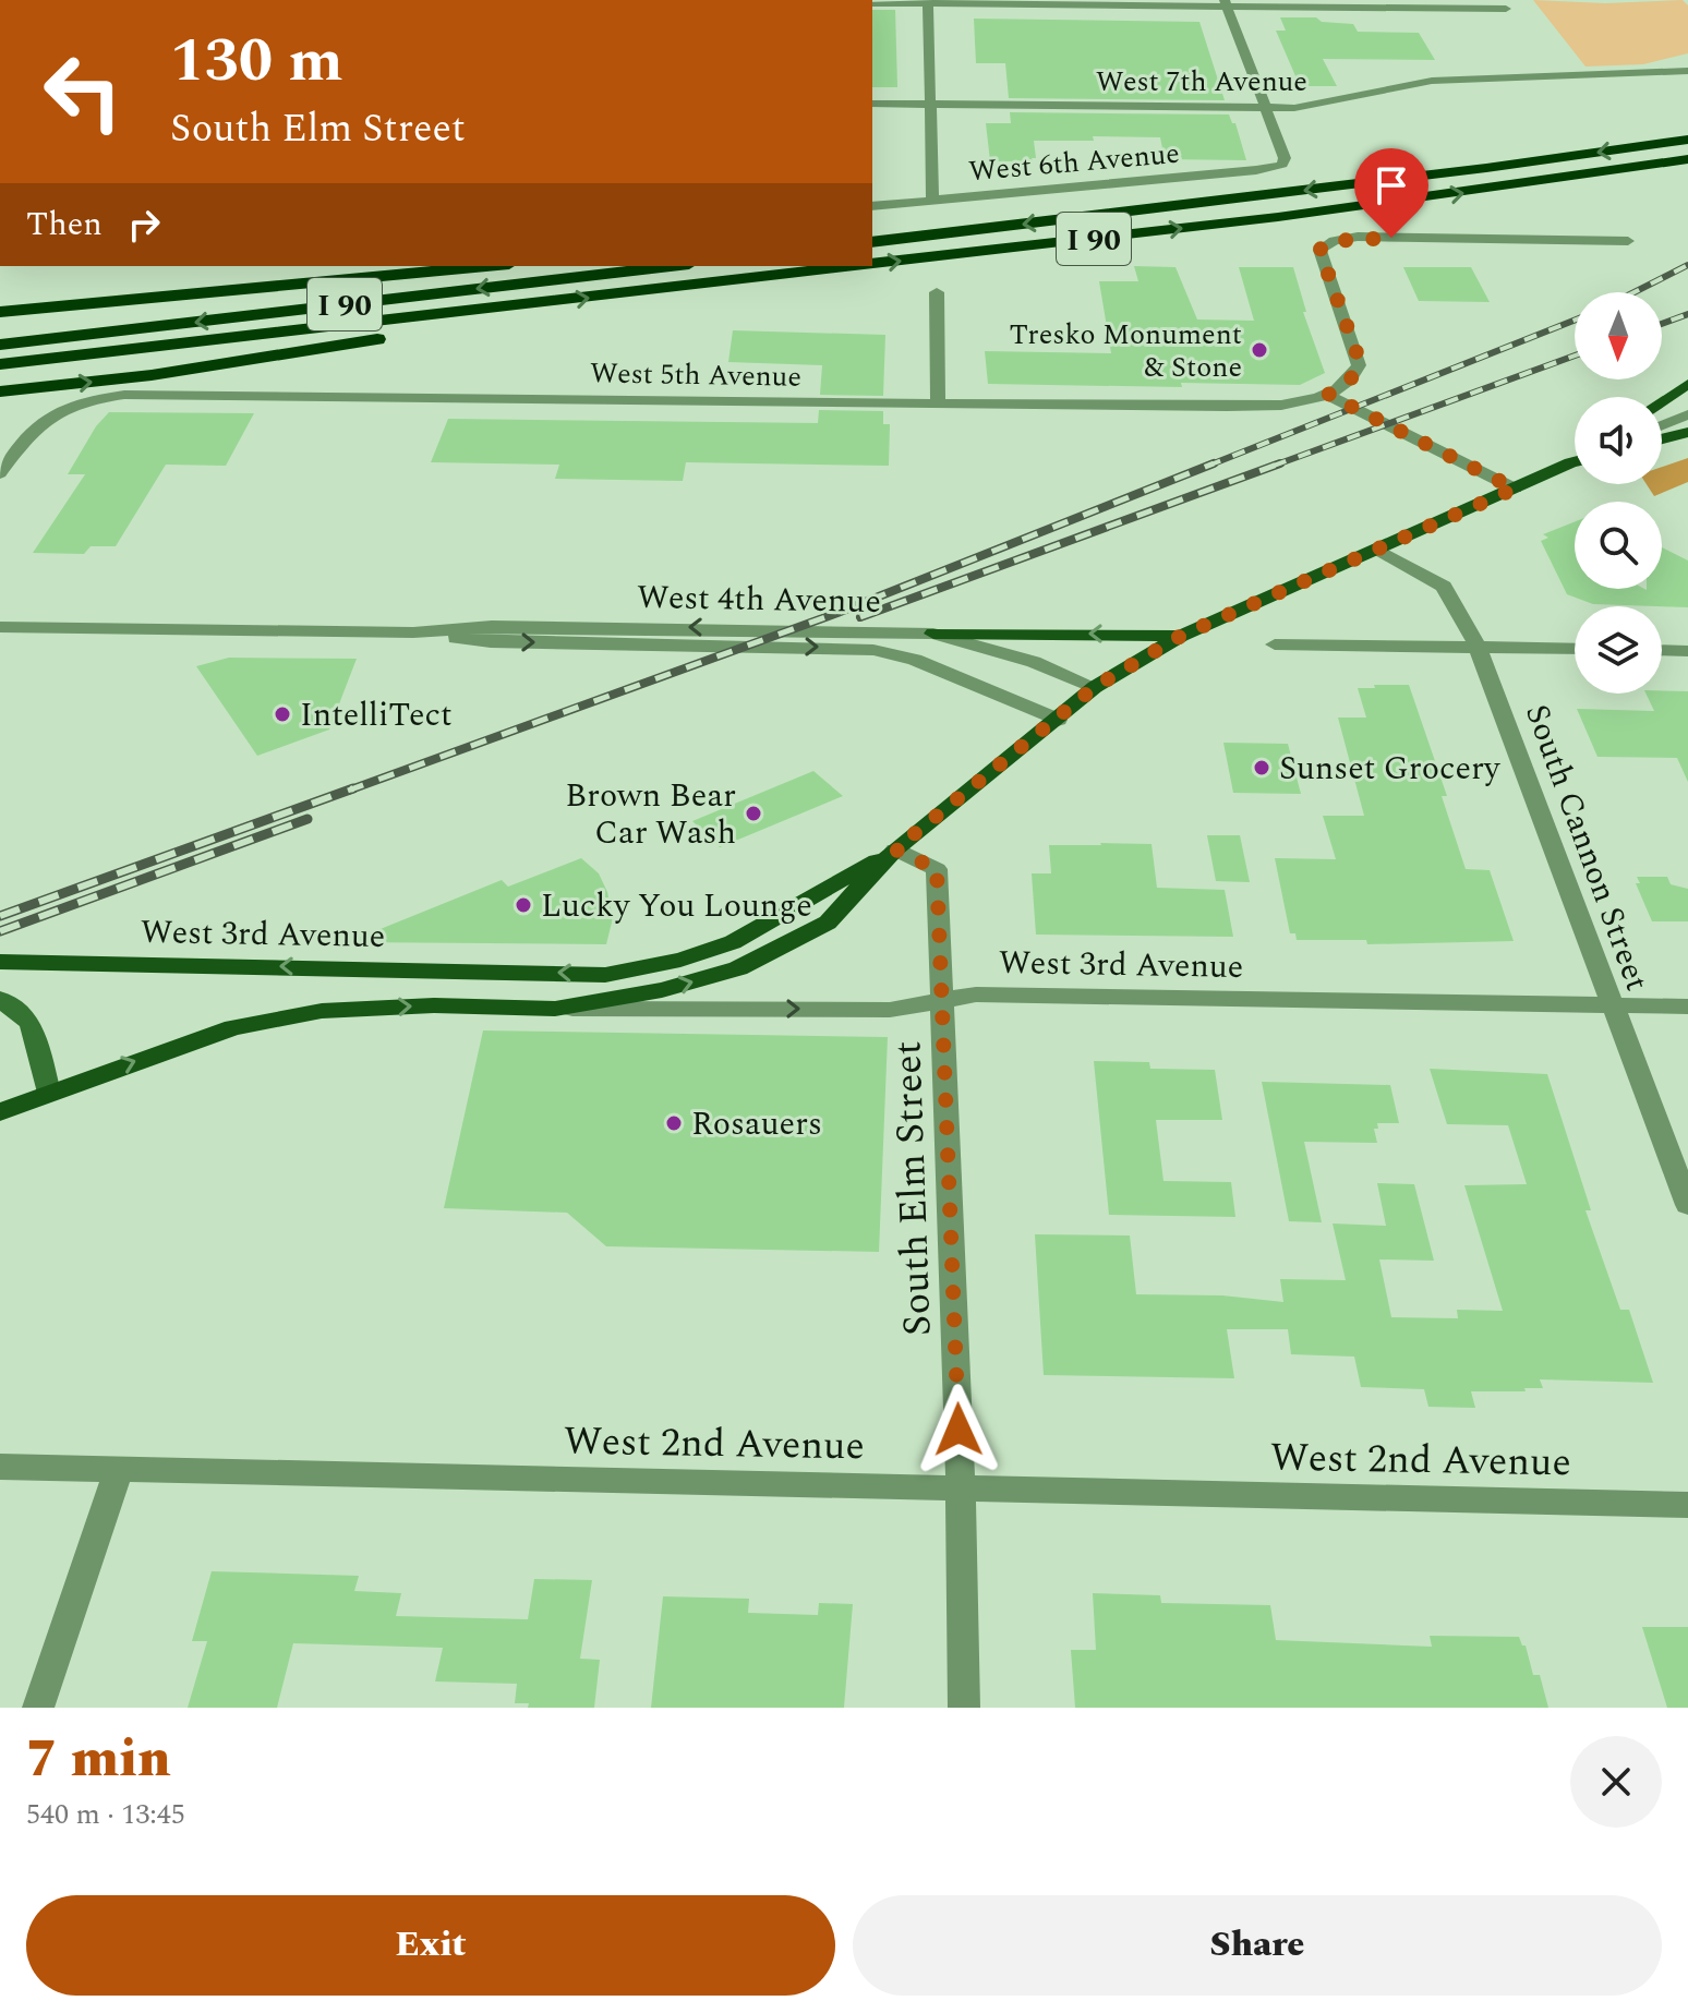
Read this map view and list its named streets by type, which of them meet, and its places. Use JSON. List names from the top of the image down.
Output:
{
  "streets": {
    "highway": ["I 90"],
    "main road": ["West 3rd Avenue"],
    "street": [
      "West 7th Avenue",
      "West 6th Avenue",
      "West 5th Avenue",
      "West 4th Avenue",
      "South Cannon Street",
      "South Elm Street",
      "West 2nd Avenue"
    ]
  },
  "crossings": [
    ["West 7th Avenue", "West 6th Avenue"],
    ["South Cannon Street", "West 3rd Avenue"],
    ["West 3rd Avenue", "South Elm Street"],
    ["South Elm Street", "West 2nd Avenue"]
  ],
  "places": [
    "Tresko Monument & Stone",
    "IntelliTect",
    "Sunset Grocery",
    "Brown Bear Car Wash",
    "Lucky You Lounge",
    "Rosauers"
  ],
  "north": "bottom",
  "page": {
    "turn": ["130 m", "South Elm Street"],
    "then": "Then",
    "heading": ["7 min", "540 m · 13:45"],
    "buttons": ["Exit", "Share"]
  }
}
